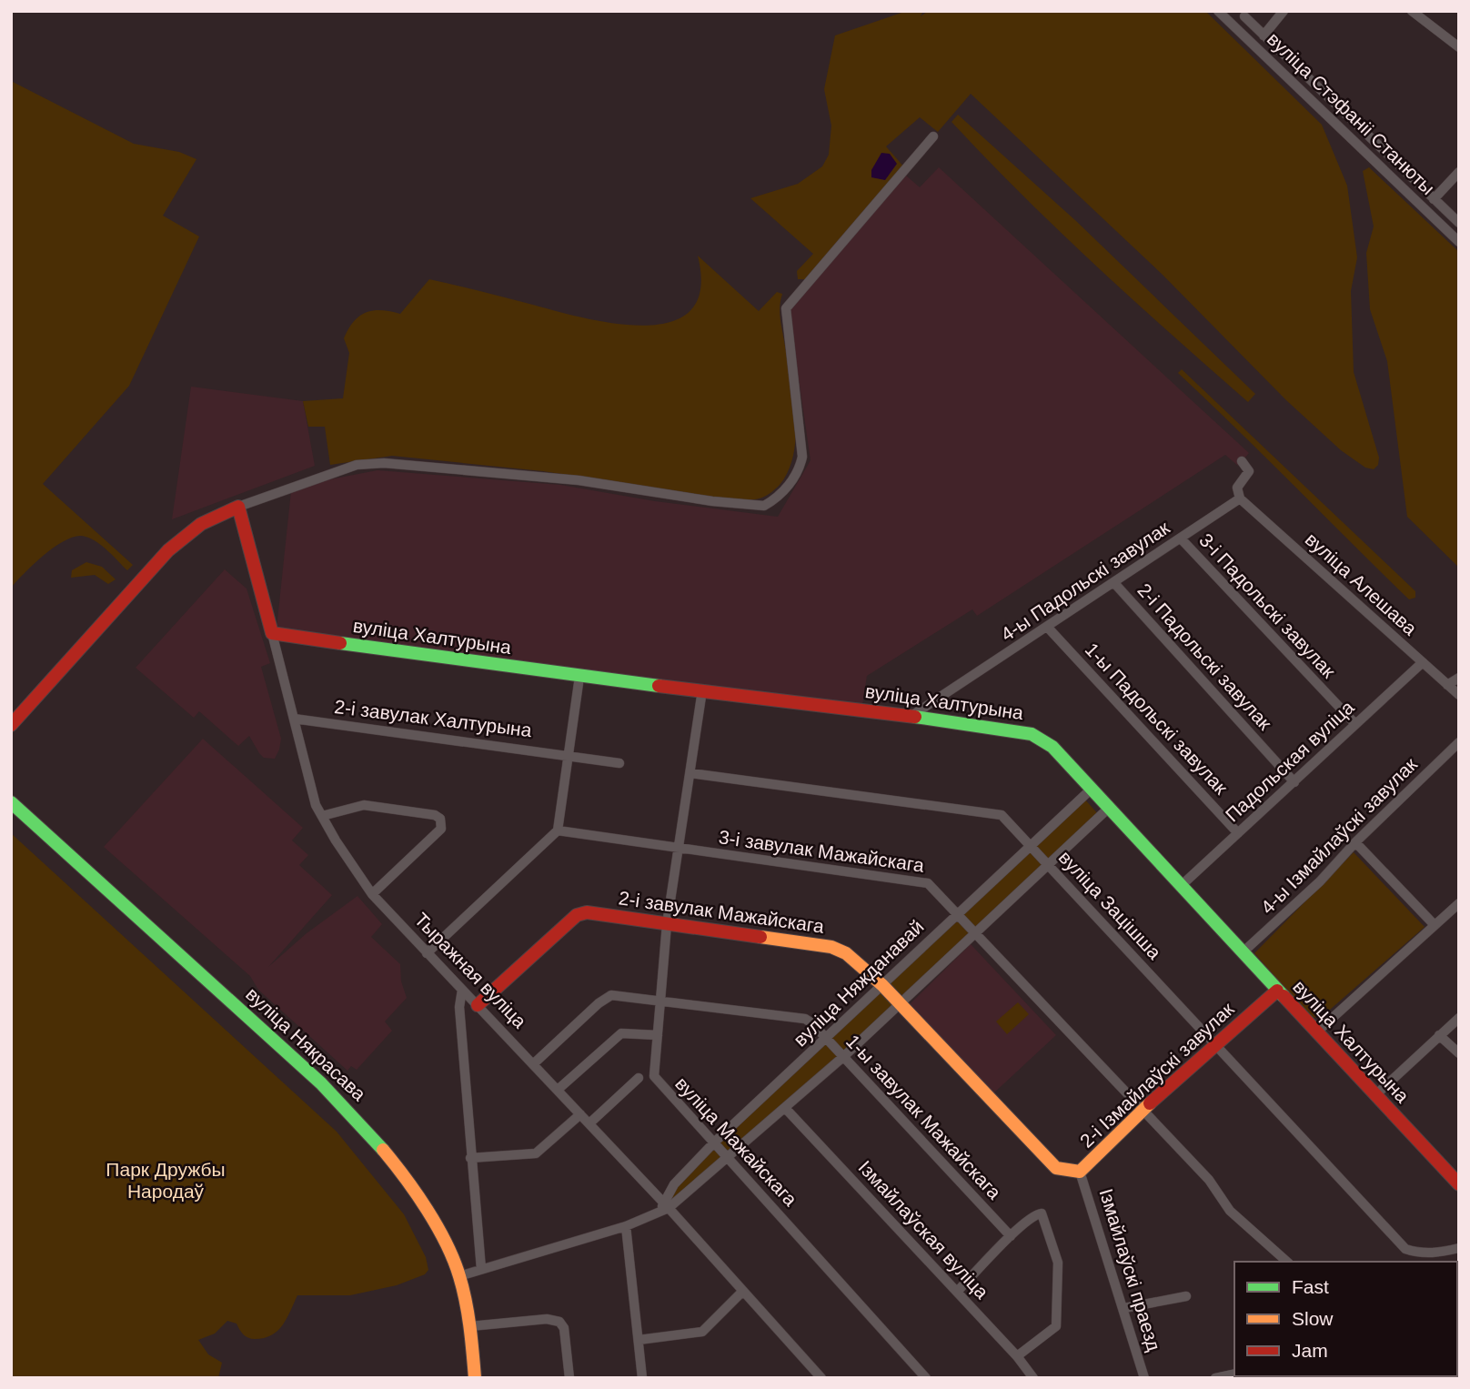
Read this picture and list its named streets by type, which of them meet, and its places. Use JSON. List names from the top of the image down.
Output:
{
  "streets": {
    "street": [
      "вуліца Стэфаніі Станюты",
      "4-ы Падольскі завулак",
      "вуліца Алешава",
      "3-і Падольскі завулак",
      "вуліца Халтурына",
      "2-і Падольскі завулак",
      "2-і завулак Халтурына",
      "1-ы Падольскі завулак",
      "Падольская вуліца",
      "4-ы Ізмайлаўскі завулак",
      "3-і завулак Мажайскага",
      "вуліца Зацішша",
      "2-і завулак Мажайскага",
      "Тыражная вуліца",
      "вуліца Няжданавай",
      "вуліца Някрасава",
      "2-і Ізмайлаўскі завулак",
      "1-ы завулак Мажайскага",
      "вуліца Мажайскага",
      "Ізмайлаўская вуліца",
      "Ізмайлаўскі праезд"
    ]
  },
  "crossings": [
    ["4-ы Падольскі завулак", "вуліца Алешава"],
    ["4-ы Падольскі завулак", "3-і Падольскі завулак"],
    ["4-ы Падольскі завулак", "вуліца Халтурына"],
    ["4-ы Падольскі завулак", "2-і Падольскі завулак"],
    ["4-ы Падольскі завулак", "1-ы Падольскі завулак"],
    ["вуліца Алешава", "Падольская вуліца"],
    ["3-і Падольскі завулак", "Падольская вуліца"],
    ["вуліца Халтурына", "Падольская вуліца"],
    ["вуліца Халтурына", "4-ы Ізмайлаўскі завулак"],
    ["вуліца Халтурына", "Тыражная вуліца"],
    ["вуліца Халтурына", "вуліца Няжданавай"],
    ["вуліца Халтурына", "2-і Ізмайлаўскі завулак"],
    ["вуліца Халтурына", "вуліца Мажайскага"],
    ["2-і Падольскі завулак", "Падольская вуліца"],
    ["2-і завулак Халтурына", "Тыражная вуліца"],
    ["1-ы Падольскі завулак", "Падольская вуліца"],
    ["3-і завулак Мажайскага", "вуліца Няжданавай"],
    ["3-і завулак Мажайскага", "2-і Ізмайлаўскі завулак"],
    ["3-і завулак Мажайскага", "вуліца Мажайскага"],
    ["вуліца Зацішша", "вуліца Няжданавай"],
    ["вуліца Зацішша", "2-і Ізмайлаўскі завулак"],
    ["вуліца Зацішша", "вуліца Мажайскага"],
    ["2-і завулак Мажайскага", "Тыражная вуліца"],
    ["2-і завулак Мажайскага", "вуліца Няжданавай"],
    ["2-і завулак Мажайскага", "2-і Ізмайлаўскі завулак"],
    ["2-і завулак Мажайскага", "вуліца Мажайскага"],
    ["Тыражная вуліца", "вуліца Няжданавай"],
    ["Тыражная вуліца", "1-ы завулак Мажайскага"],
    ["вуліца Няжданавай", "1-ы завулак Мажайскага"],
    ["вуліца Няжданавай", "вуліца Мажайскага"],
    ["2-і Ізмайлаўскі завулак", "Ізмайлаўскі праезд"],
    ["1-ы завулак Мажайскага", "вуліца Мажайскага"]
  ],
  "parks": ["Парк Дружбы Народаў"],
  "legend": ["Fast", "Slow", "Jam"]
}
